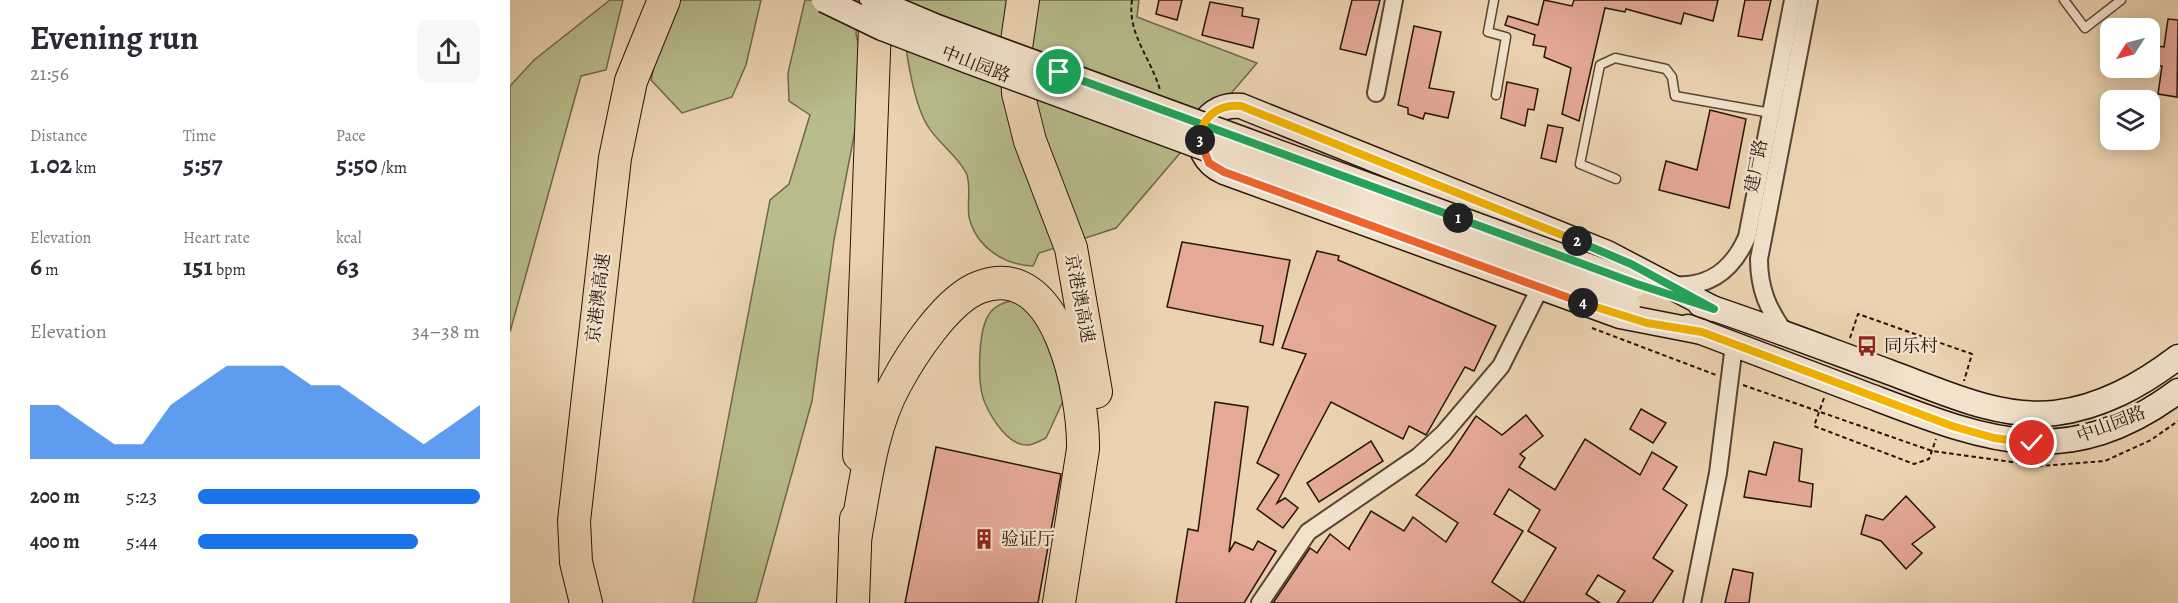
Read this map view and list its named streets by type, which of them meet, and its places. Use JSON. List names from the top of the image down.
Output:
{
  "streets": {
    "highway": ["京港澳高速"],
    "main road": ["中山园路"],
    "street": ["建厂路"]
  },
  "crossings": [
    ["中山园路", "建厂路"]
  ],
  "places": {
    "bus stop": ["同乐村"],
    "building": ["验证厅"]
  },
  "north": "bottom left",
  "page": {
    "heading": ["Evening run", "21:56"],
    "stats": [
      ["Distance", "1.02 km"],
      ["Time", "5:57"],
      ["Pace", "5:50 /km"],
      ["Elevation", "6 m"],
      ["Heart rate", "151 bpm"],
      ["kcal", "63"]
    ],
    "pins": [
      "3",
      "1",
      "2",
      "4"
    ],
    "chart": ["Elevation", "34–38 m"],
    "list": [
      {
        "name": "200 m",
        "note": "5:23"
      },
      {
        "name": "400 m",
        "note": "5:44"
      }
    ]
  }
}
